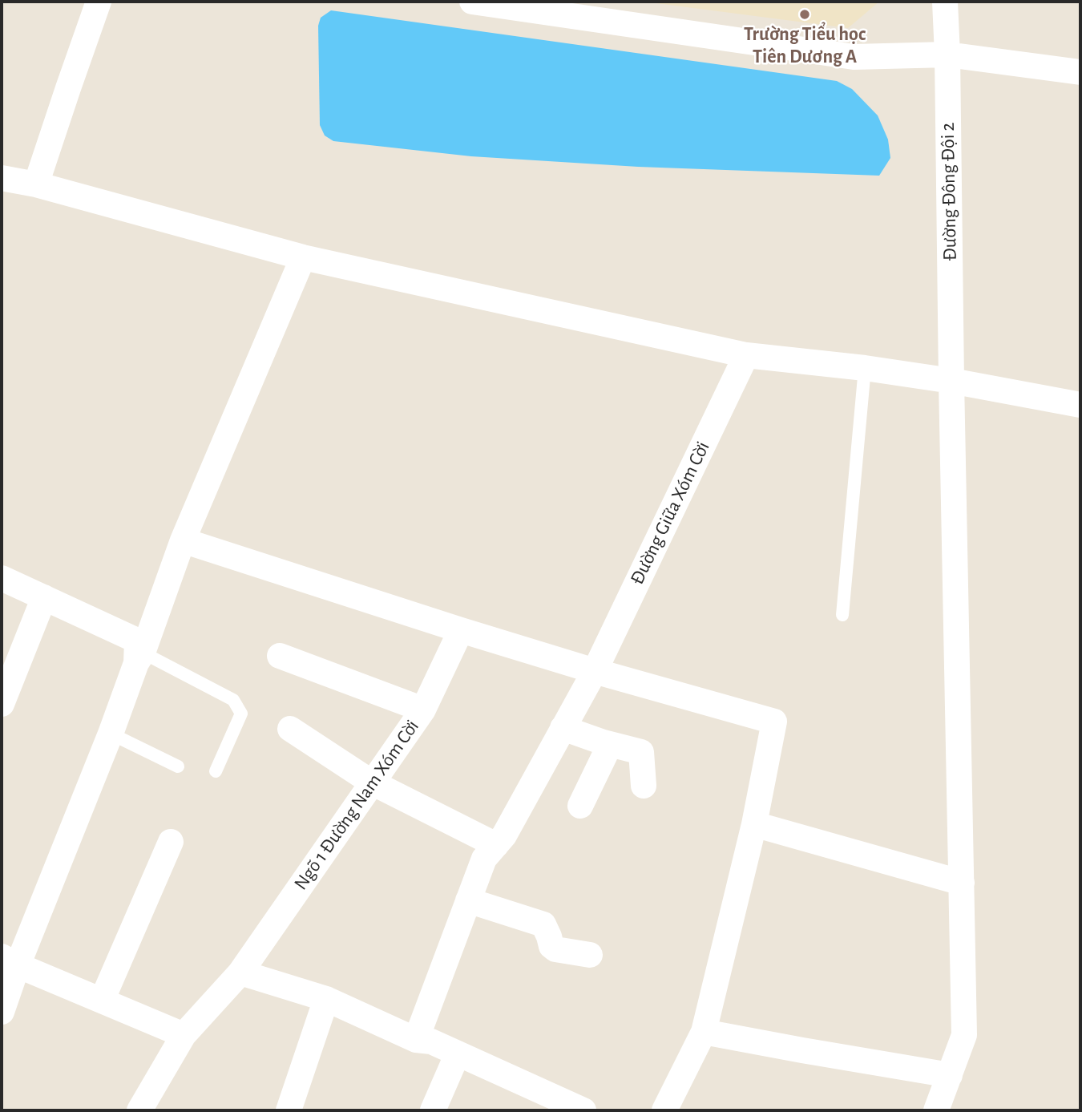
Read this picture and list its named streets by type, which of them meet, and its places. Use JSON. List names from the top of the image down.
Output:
{
  "streets": {
    "street": ["Đường Đông Đội 2", "Đường Giữa Xóm Cời", "Ngõ 1 Đường Nam Xóm Cời"]
  },
  "places": ["Trường Tiểu học Tiên Dương A"]
}
